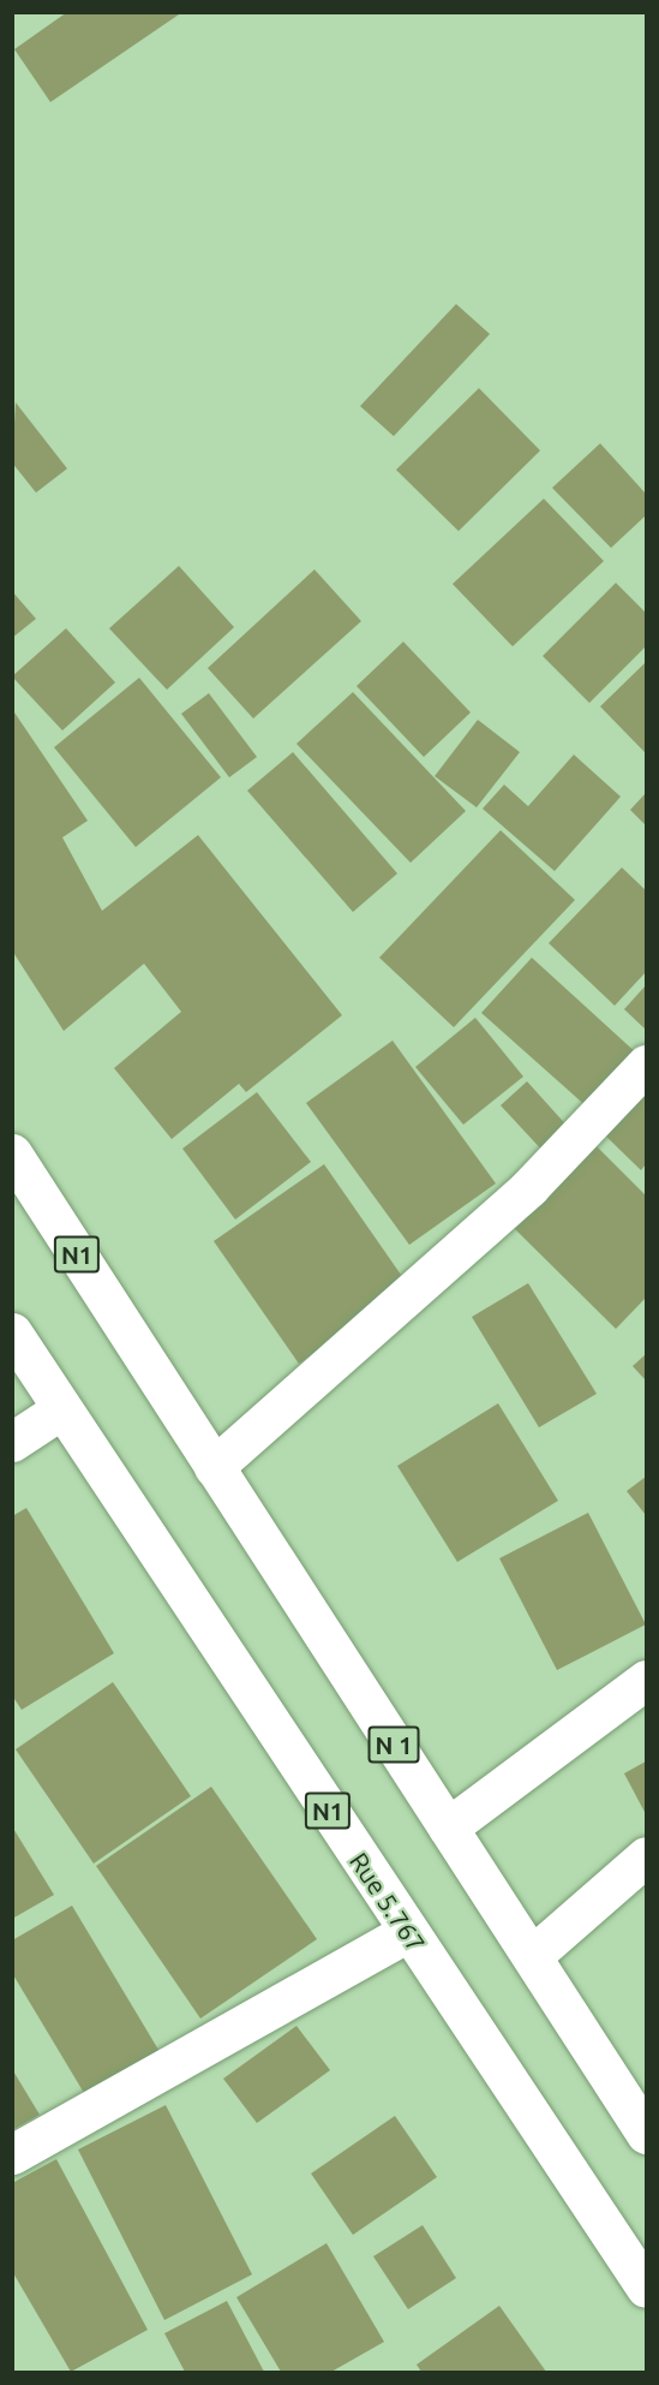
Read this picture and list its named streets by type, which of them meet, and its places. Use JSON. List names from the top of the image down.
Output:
{
  "streets": {
    "main road": ["N1", "N 1", "Rue 5.767"]
  },
  "crossings": [
    ["N1", "N 1"]
  ]
}
